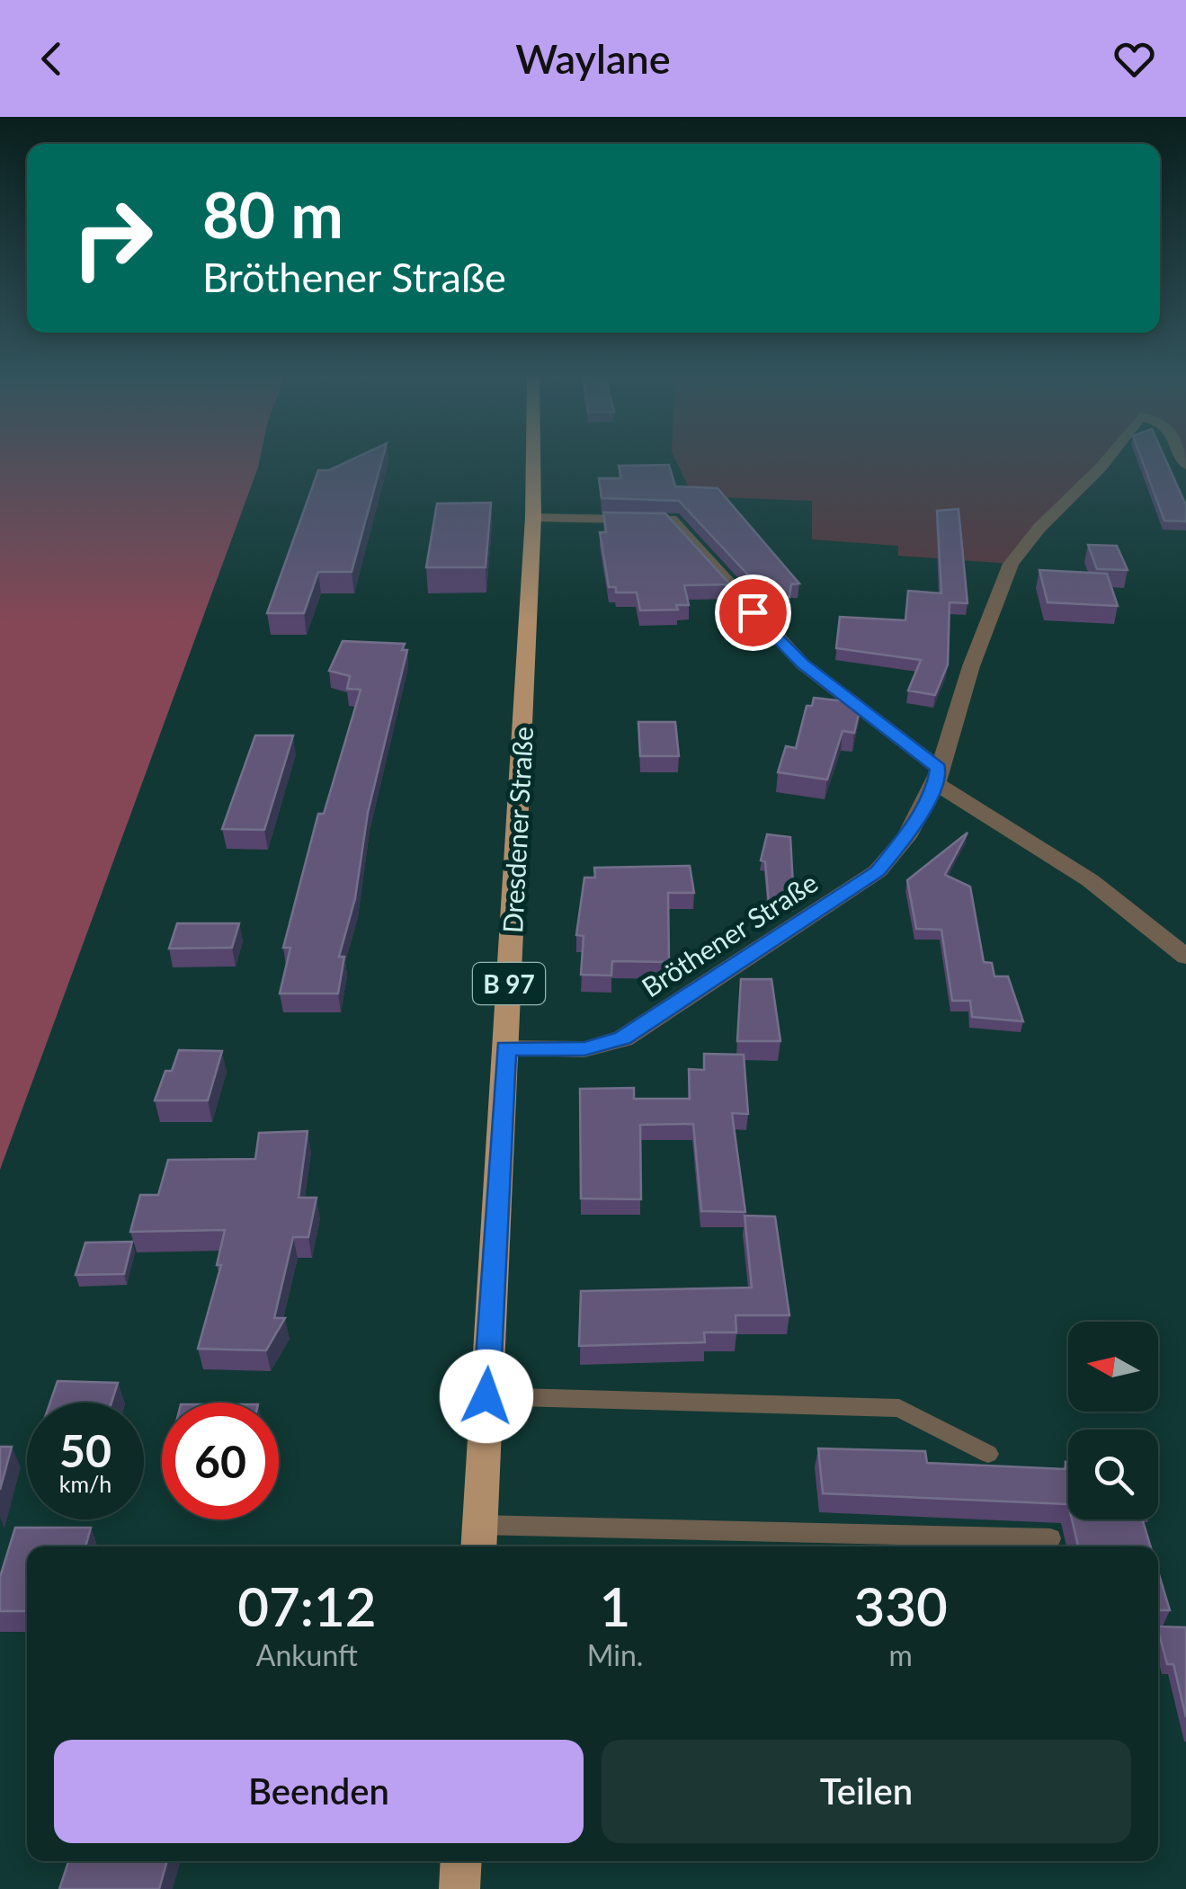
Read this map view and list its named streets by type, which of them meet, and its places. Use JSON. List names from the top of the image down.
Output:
{
  "streets": {
    "main road": ["Dresdener Straße", "B 97"],
    "street": ["Bröthener Straße"]
  },
  "crossings": [
    ["Dresdener Straße", "Bröthener Straße"]
  ],
  "north": "left",
  "page": {
    "header": "Waylane",
    "turn": ["80 m", "Bröthener Straße"],
    "speed": "50 km/h",
    "limit": "60",
    "eta": [
      "07:12",
      "Ankunft",
      "1",
      "Min.",
      "330",
      "m"
    ],
    "buttons": ["Beenden", "Teilen"]
  }
}
